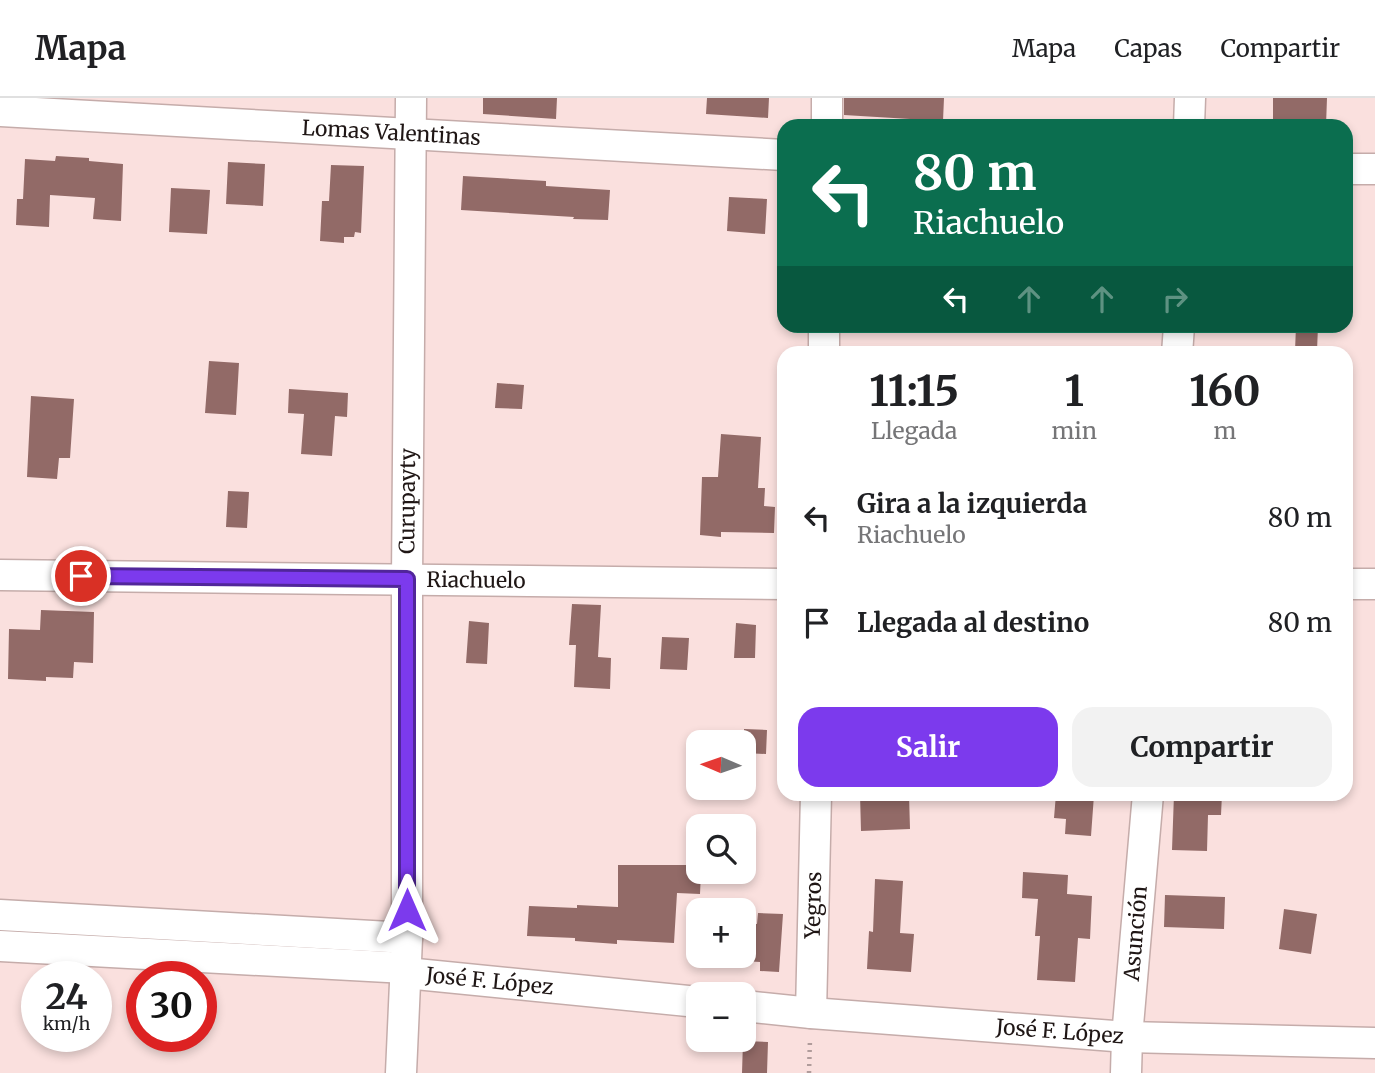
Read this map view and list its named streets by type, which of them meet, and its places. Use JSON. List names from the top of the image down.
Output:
{
  "streets": {
    "street": [
      "Lomas Valentinas",
      "Curupayty",
      "Riachuelo",
      "Yegros",
      "Asunción",
      "José F. López"
    ]
  },
  "crossings": [
    ["Lomas Valentinas", "Curupayty"],
    ["Curupayty", "Riachuelo"],
    ["Curupayty", "José F. López"],
    ["Yegros", "José F. López"],
    ["Asunción", "José F. López"]
  ],
  "north": "left",
  "page": {
    "header": "Mapa",
    "nav": ["Mapa", "Capas", "Compartir"],
    "turn": ["80 m", "Riachuelo"],
    "eta": [
      "11:15",
      "Llegada",
      "1",
      "min",
      "160",
      "m"
    ],
    "list": [
      {
        "name": "Gira a la izquierda",
        "note": "Riachuelo",
        "value": "80 m"
      },
      {
        "name": "Llegada al destino",
        "value": "80 m"
      }
    ],
    "buttons": ["Salir", "Compartir"],
    "map_buttons": ["+", "−"],
    "speed": "24 km/h",
    "limit": "30"
  }
}
